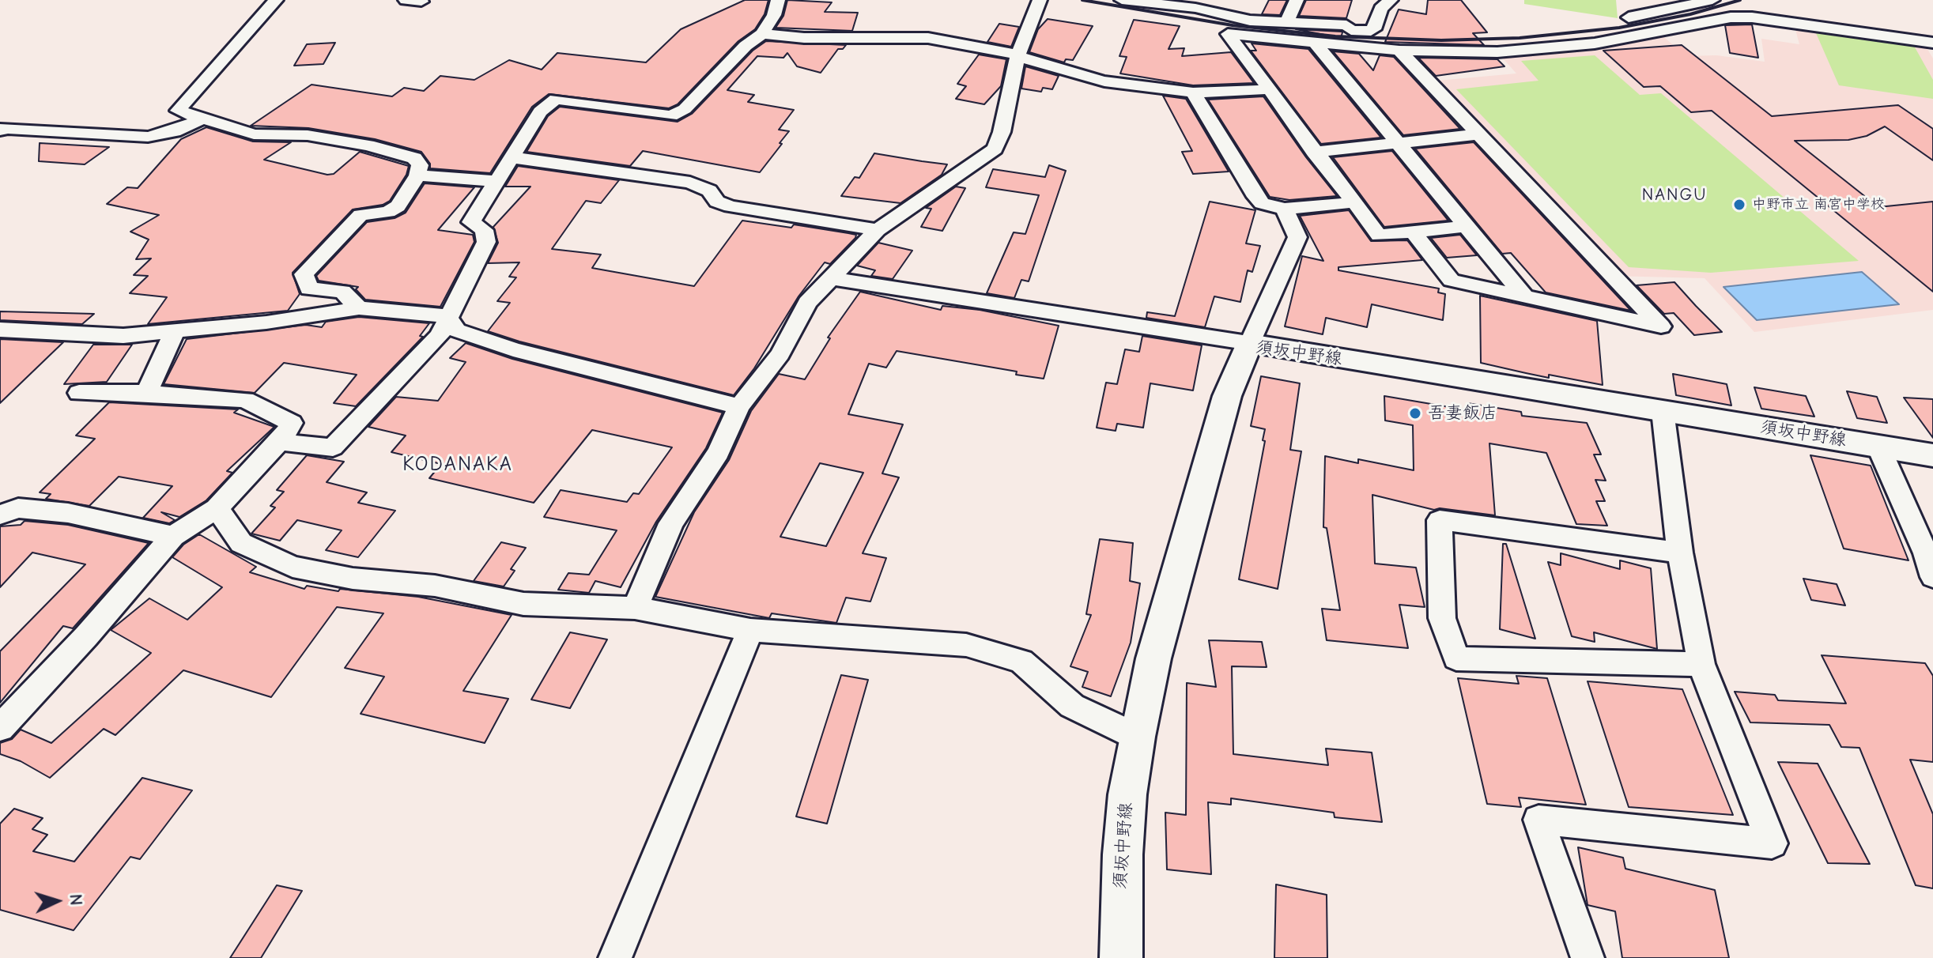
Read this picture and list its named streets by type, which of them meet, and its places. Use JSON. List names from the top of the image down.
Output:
{
  "streets": {
    "main road": ["須坂中野線"]
  },
  "districts": ["NANGU", "KODANAKA"],
  "places": ["中野市立 南宮中学校", "吾妻飯店"],
  "north": "right"
}
